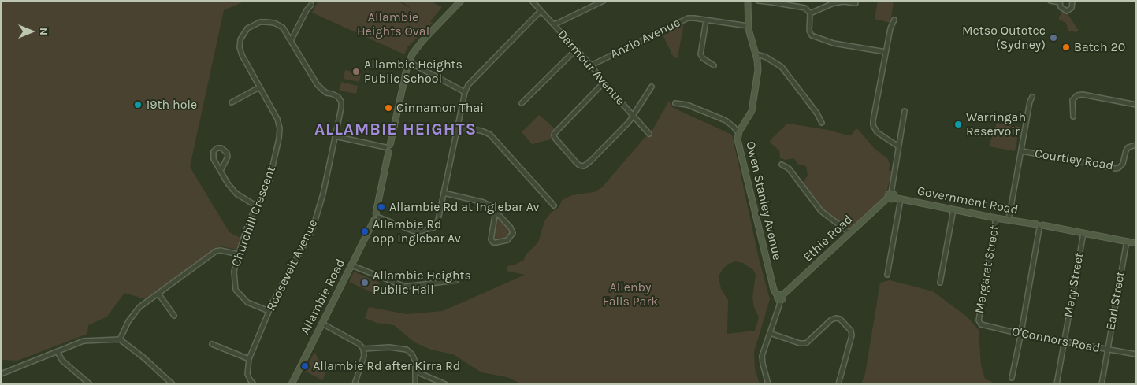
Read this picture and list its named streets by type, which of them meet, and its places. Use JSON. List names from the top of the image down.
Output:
{
  "streets": {
    "street": [
      "Anzio Avenue",
      "Darmour Avenue",
      "Courtley Road",
      "Owen Stanley Avenue",
      "Government Road",
      "Churchill Crescent",
      "Ethie Road",
      "Roosevelt Avenue",
      "Margaret Street",
      "Mary Street",
      "Allambie Road",
      "Earl Street",
      "O'Connors Road"
    ]
  },
  "crossings": [
    ["Anzio Avenue", "Darmour Avenue"],
    ["Owen Stanley Avenue", "Ethie Road"],
    ["Government Road", "Ethie Road"],
    ["Government Road", "Margaret Street"],
    ["Government Road", "Mary Street"],
    ["Government Road", "Earl Street"],
    ["Churchill Crescent", "Roosevelt Avenue"],
    ["Margaret Street", "O'Connors Road"],
    ["Mary Street", "O'Connors Road"],
    ["Earl Street", "O'Connors Road"]
  ],
  "districts": ["ALLAMBIE HEIGHTS"],
  "parks": ["Allambie Heights Oval", "Allenby Falls Park"],
  "places": [
    "Metso Outotec (Sydney)",
    "Batch 20",
    "Allambie Heights Public School",
    "19th hole",
    "Cinnamon Thai",
    "Warringah Reservoir",
    "Allambie Rd at Inglebar Av",
    "Allambie Rd opp Inglebar Av",
    "Allambie Heights Public Hall",
    "Allambie Rd after Kirra Rd"
  ],
  "north": "right"
}
